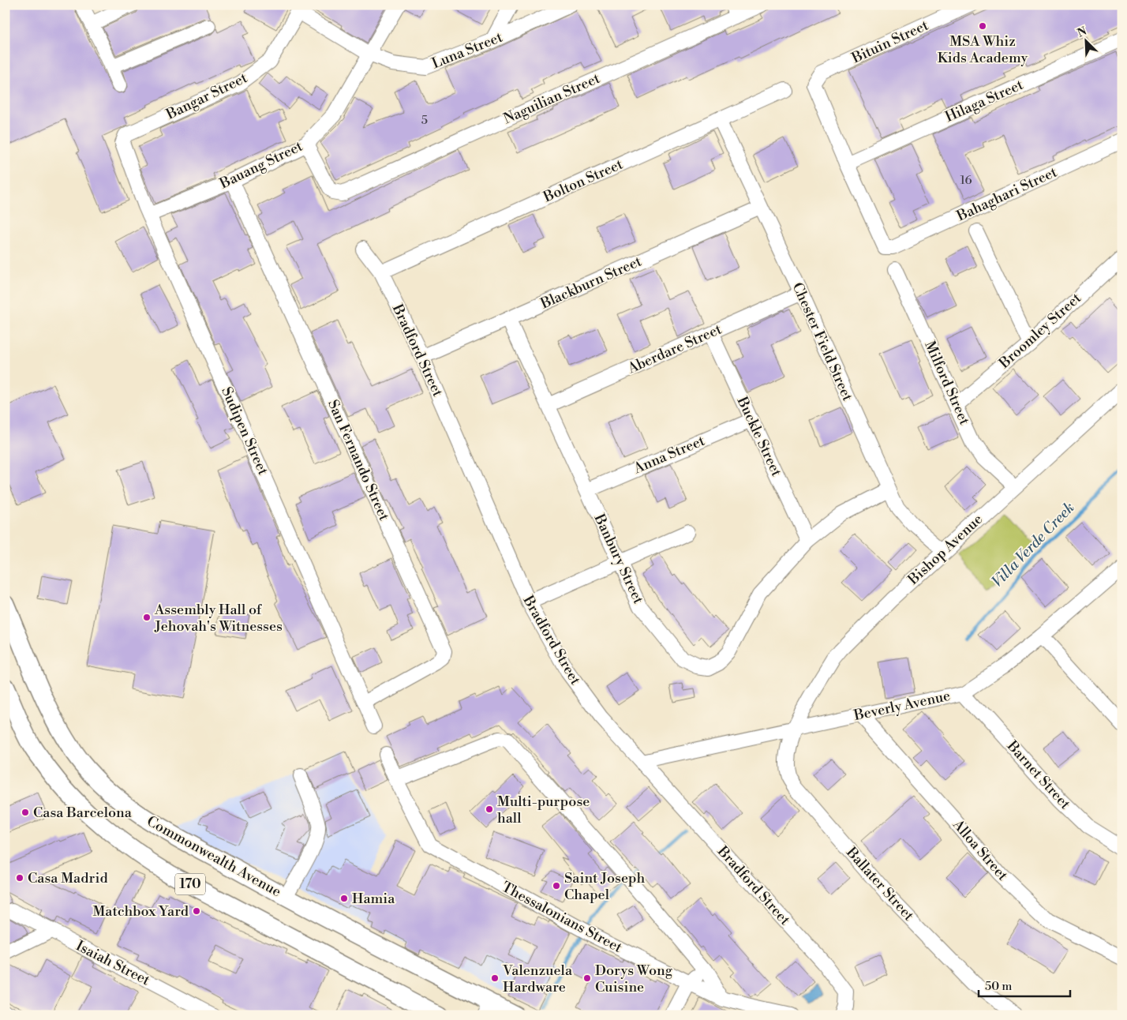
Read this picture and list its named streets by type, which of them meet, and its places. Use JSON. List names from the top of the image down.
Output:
{
  "streets": {
    "main road": ["Commonwealth Avenue", "170"],
    "street": [
      "Bituin Street",
      "Luna Street",
      "Bangar Street",
      "Naguilian Street",
      "Hilaga Street",
      "Bauang Street",
      "Bolton Street",
      "Bahaghari Street",
      "Blackburn Street",
      "Broomley Street",
      "Chester Field Street",
      "Aberdare Street",
      "Bradford Street",
      "Milford Street",
      "Sudipen Street",
      "Buckle Street",
      "Anna Street",
      "San Fernando Street",
      "Bishop Avenue",
      "Banbury Street",
      "Beverly Avenue",
      "Barnet Street",
      "Alloa Street",
      "Ballater Street",
      "Thessalonians Street",
      "Isaiah Street"
    ]
  },
  "crossings": [
    ["Bituin Street", "Hilaga Street"],
    ["Bituin Street", "Bahaghari Street"],
    ["Luna Street", "Bangar Street"],
    ["Luna Street", "Bauang Street"],
    ["Bangar Street", "Sudipen Street"],
    ["Naguilian Street", "Bauang Street"],
    ["Hilaga Street", "Bahaghari Street"],
    ["Bauang Street", "Sudipen Street"],
    ["Bauang Street", "San Fernando Street"],
    ["Bolton Street", "Chester Field Street"],
    ["Bolton Street", "Bradford Street"],
    ["Blackburn Street", "Chester Field Street"],
    ["Blackburn Street", "Bradford Street"],
    ["Blackburn Street", "Banbury Street"],
    ["Broomley Street", "Milford Street"],
    ["Chester Field Street", "Aberdare Street"],
    ["Chester Field Street", "Bishop Avenue"],
    ["Chester Field Street", "Banbury Street"],
    ["Aberdare Street", "Buckle Street"],
    ["Aberdare Street", "Banbury Street"],
    ["Bradford Street", "Beverly Avenue"],
    ["Milford Street", "Bishop Avenue"],
    ["Sudipen Street", "San Fernando Street"],
    ["Buckle Street", "Anna Street"],
    ["Buckle Street", "Banbury Street"],
    ["Anna Street", "Banbury Street"],
    ["Bishop Avenue", "Beverly Avenue"],
    ["Bishop Avenue", "Ballater Street"],
    ["Beverly Avenue", "Barnet Street"],
    ["Beverly Avenue", "Alloa Street"],
    ["Beverly Avenue", "Ballater Street"]
  ],
  "water": ["Villa Verde Creek"],
  "places": [
    "MSA Whiz Kids Academy",
    "Assembly Hall of Jehovah's Witnesses",
    "Multi-purpose hall",
    "Casa Barcelona",
    "Casa Madrid",
    "Saint Joseph Chapel",
    "Hamia",
    "Matchbox Yard",
    "Valenzuela Hardware",
    "Dorys Wong Cuisine"
  ],
  "house_numbers": ["5", "16"],
  "scale_bar": "50 m",
  "north": "top left"
}
